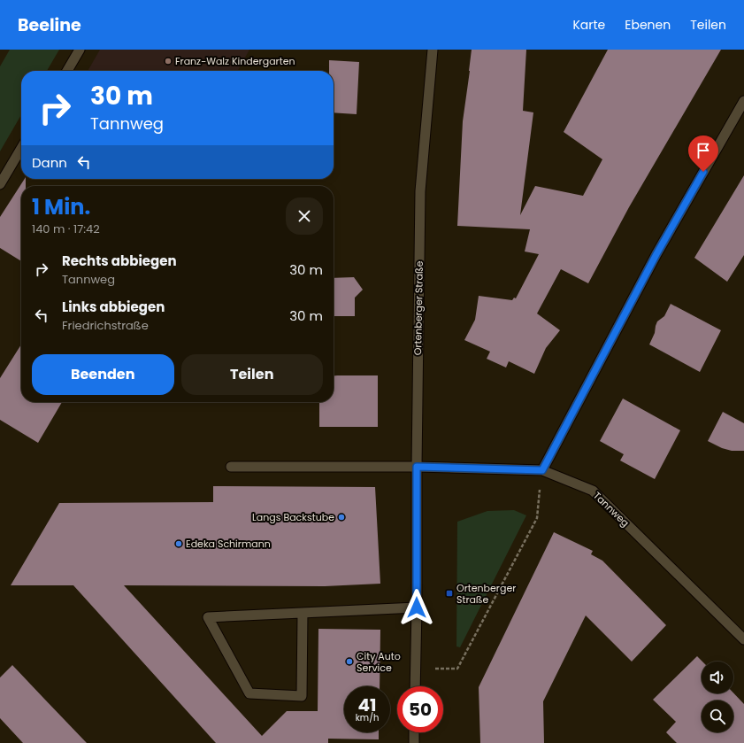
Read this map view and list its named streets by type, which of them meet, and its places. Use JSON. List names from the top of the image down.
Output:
{
  "streets": {
    "street": ["Ortenberger Straße", "Tannweg"]
  },
  "crossings": [
    ["Ortenberger Straße", "Tannweg"]
  ],
  "places": {
    "other": [
      "Franz-Walz Kindergarten",
      "Langs Backstube",
      "Edeka Schirmann",
      "City Auto Service"
    ],
    "transit": ["Ortenberger Straße"]
  },
  "page": {
    "header": "Beeline",
    "nav": ["Karte", "Ebenen", "Teilen"],
    "turn": ["30 m", "Tannweg"],
    "then": "Dann",
    "heading": ["1 Min.", "140 m · 17:42"],
    "list": [
      {
        "name": "Rechts abbiegen",
        "note": "Tannweg",
        "value": "30 m"
      },
      {
        "name": "Links abbiegen",
        "note": "Friedrichstraße",
        "value": "30 m"
      }
    ],
    "buttons": ["Beenden", "Teilen"],
    "speed": "41 km/h",
    "limit": "50"
  }
}
